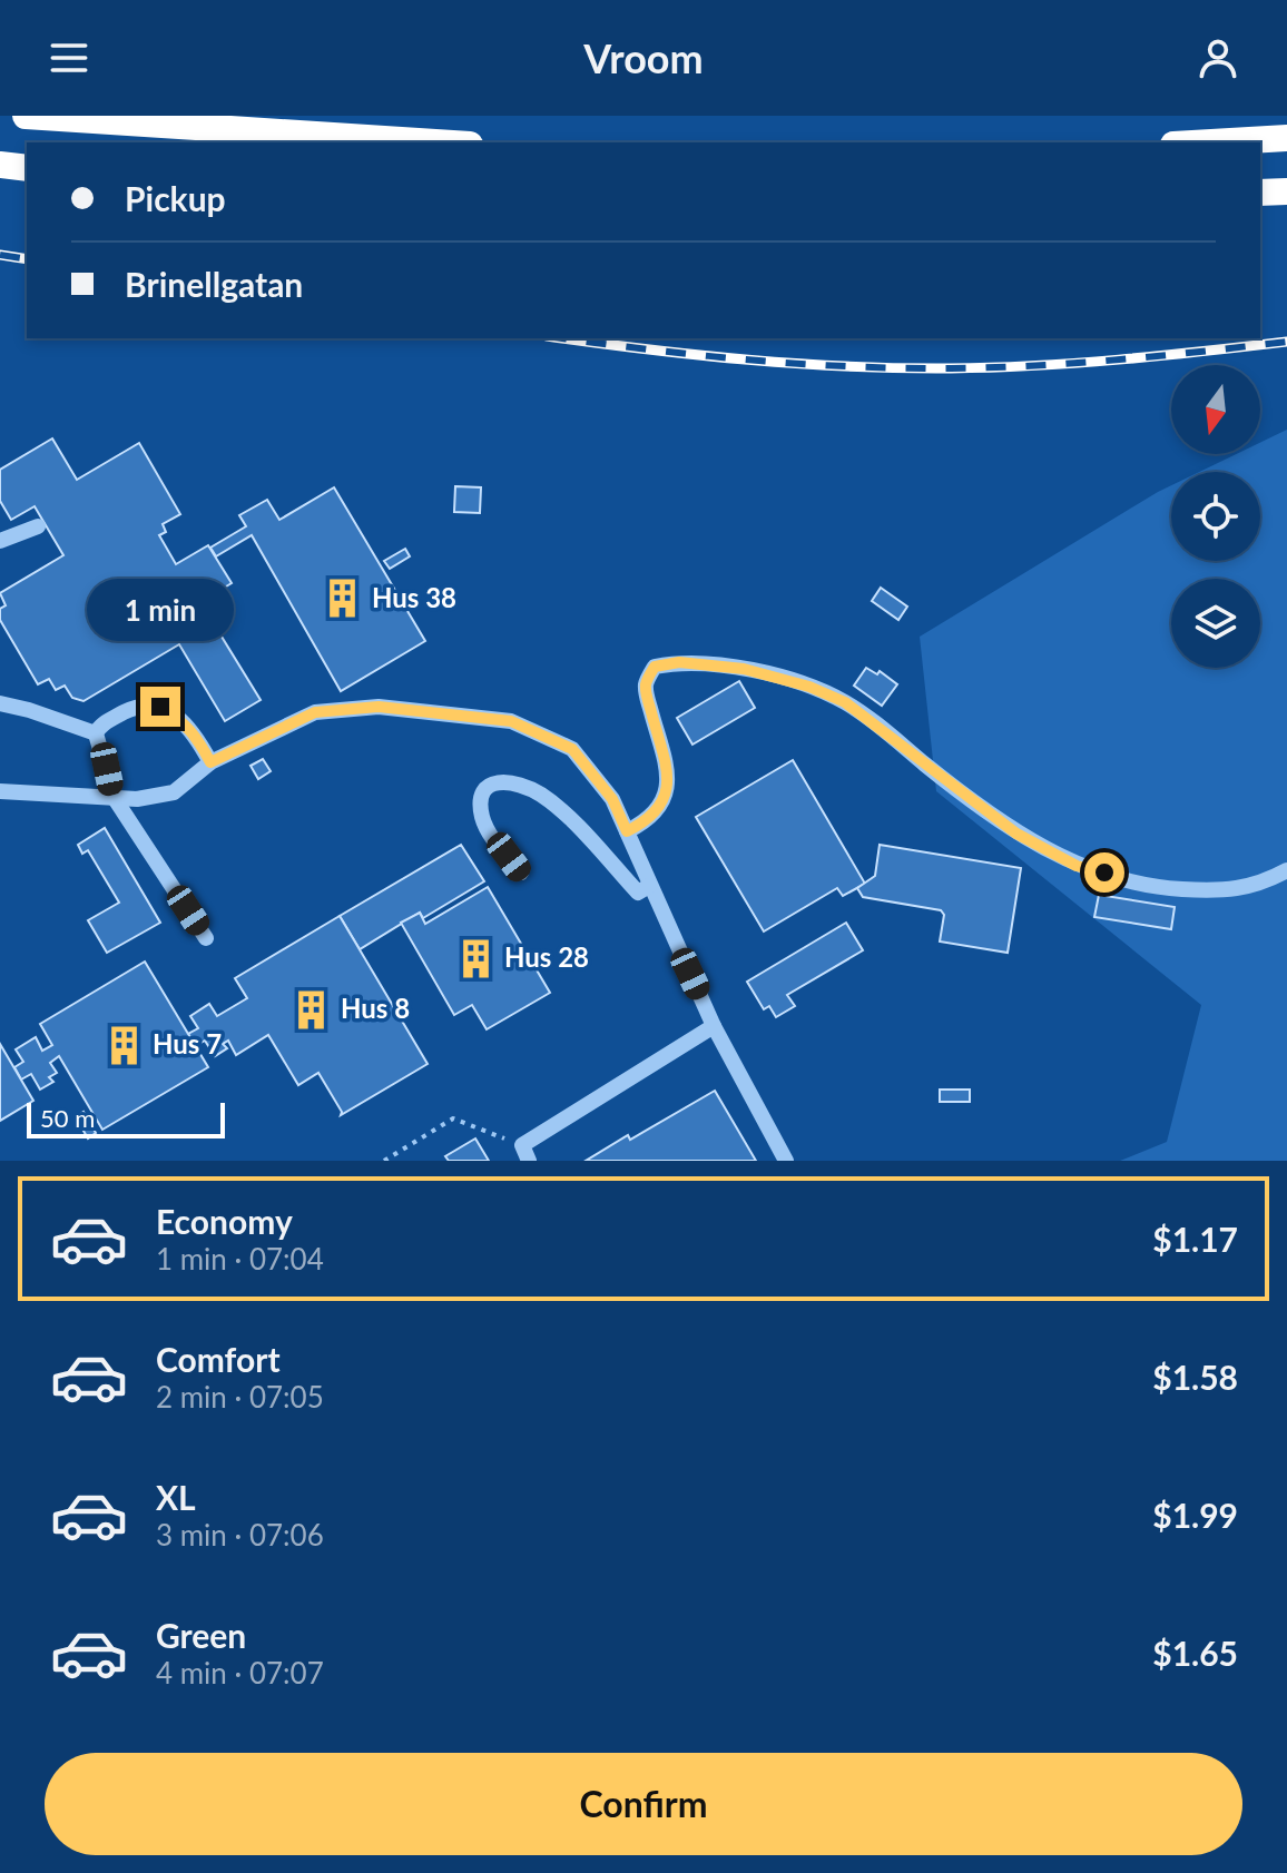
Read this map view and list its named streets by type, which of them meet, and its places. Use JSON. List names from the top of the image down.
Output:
{
  "places": {
    "building": [
      "Hus 38",
      "Hus 28",
      "Hus 8",
      "Hus 7"
    ]
  },
  "scale_bar": "50 m",
  "north": "bottom",
  "page": {
    "header": "Vroom",
    "banner": ["Pickup", "Brinellgatan"],
    "bubble": "1 min",
    "scale": "50 m",
    "list": [
      {
        "name": "Economy",
        "note": "1 min · 07:04",
        "value": "$1.17"
      },
      {
        "name": "Comfort",
        "note": "2 min · 07:05",
        "value": "$1.58"
      },
      {
        "name": "XL",
        "note": "3 min · 07:06",
        "value": "$1.99"
      },
      {
        "name": "Green",
        "note": "4 min · 07:07",
        "value": "$1.65"
      }
    ],
    "buttons": "Confirm"
  }
}
